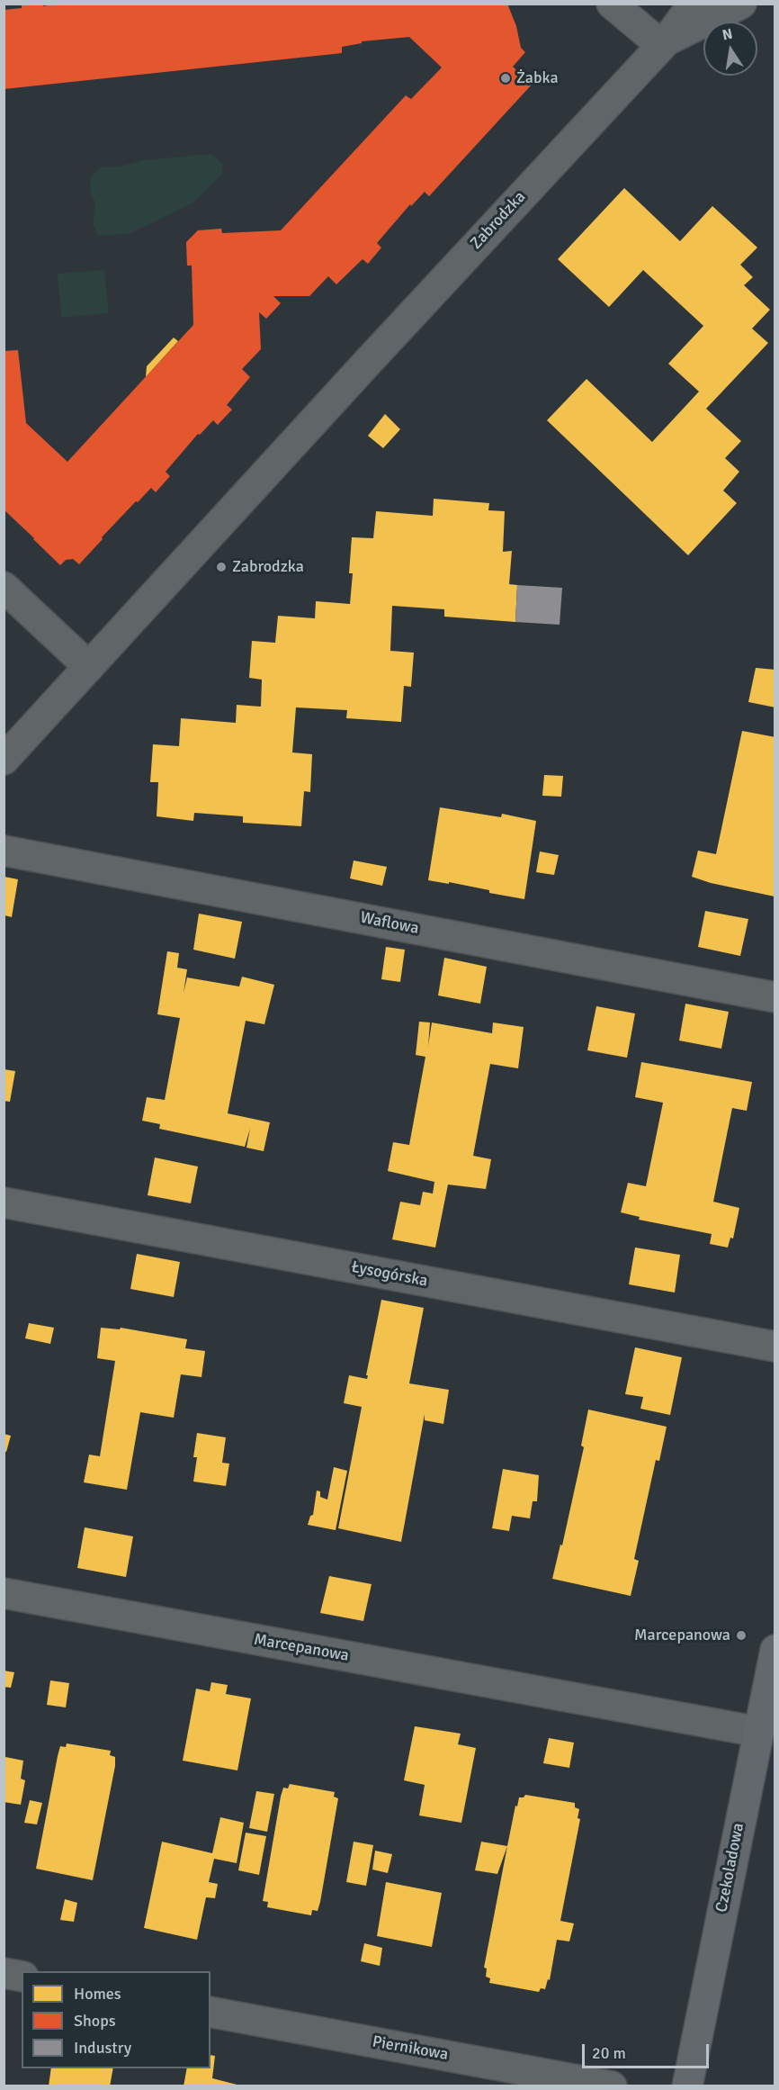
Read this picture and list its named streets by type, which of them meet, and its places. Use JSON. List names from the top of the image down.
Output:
{
  "streets": {
    "street": [
      "Zabrodzka",
      "Waflowa",
      "Łysogórska",
      "Marcepanowa",
      "Czekoladowa",
      "Piernikowa"
    ]
  },
  "crossings": [
    ["Marcepanowa", "Czekoladowa"]
  ],
  "places": ["Żabka", "Zabrodzka", "Marcepanowa"],
  "legend": ["Homes", "Shops", "Industry"],
  "scale_bar": "20 m",
  "north": "top"
}
